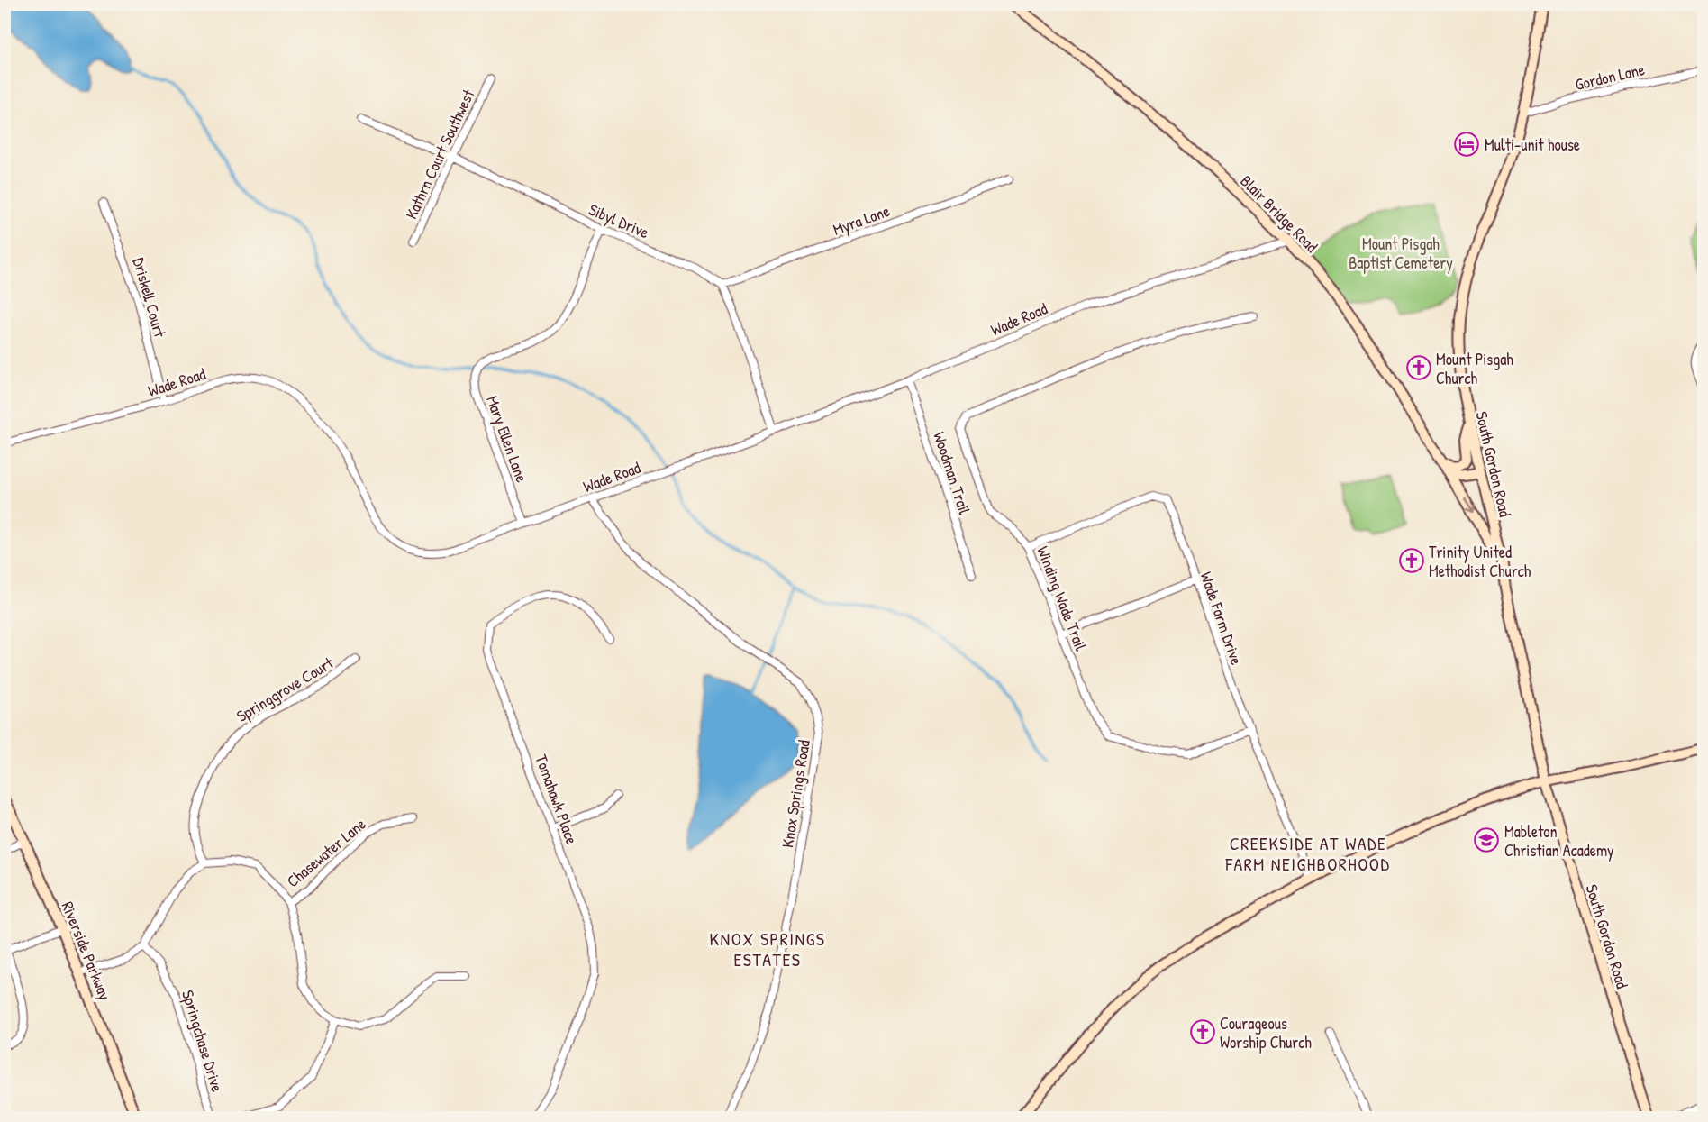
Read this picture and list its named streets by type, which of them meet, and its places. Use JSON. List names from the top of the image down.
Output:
{
  "streets": {
    "street": [
      "Gordon Lane",
      "Kathrn Court Southwest",
      "Blair Bridge Road",
      "Myra Lane",
      "Sibyl Drive",
      "Driskell Court",
      "Wade Road",
      "Mary Ellen Lane",
      "South Gordon Road",
      "Woodman Trail",
      "Winding Wade Trail",
      "Wade Farm Drive",
      "Springgrove Court",
      "Knox Springs Road",
      "Tomahawk Place",
      "Chasewater Lane",
      "Riverside Parkway",
      "Springchase Drive"
    ]
  },
  "crossings": [
    ["Gordon Lane", "South Gordon Road"],
    ["Kathrn Court Southwest", "Sibyl Drive"],
    ["Blair Bridge Road", "Wade Road"],
    ["Blair Bridge Road", "South Gordon Road"],
    ["Myra Lane", "Sibyl Drive"],
    ["Sibyl Drive", "Mary Ellen Lane"],
    ["Driskell Court", "Wade Road"],
    ["Wade Road", "Mary Ellen Lane"],
    ["Wade Road", "Woodman Trail"],
    ["Wade Road", "Knox Springs Road"],
    ["Winding Wade Trail", "Wade Farm Drive"]
  ],
  "districts": ["CREEKSIDE AT WADE FARM NEIGHBORHOOD", "KNOX SPRINGS ESTATES"],
  "parks": ["Mount Pisgah Baptist Cemetery"],
  "places": {
    "hotel": ["Multi-unit house"],
    "church": ["Mount Pisgah Church", "Trinity United Methodist Church", "Courageous Worship Church"],
    "school or university": ["Mableton Christian Academy"]
  }
}
